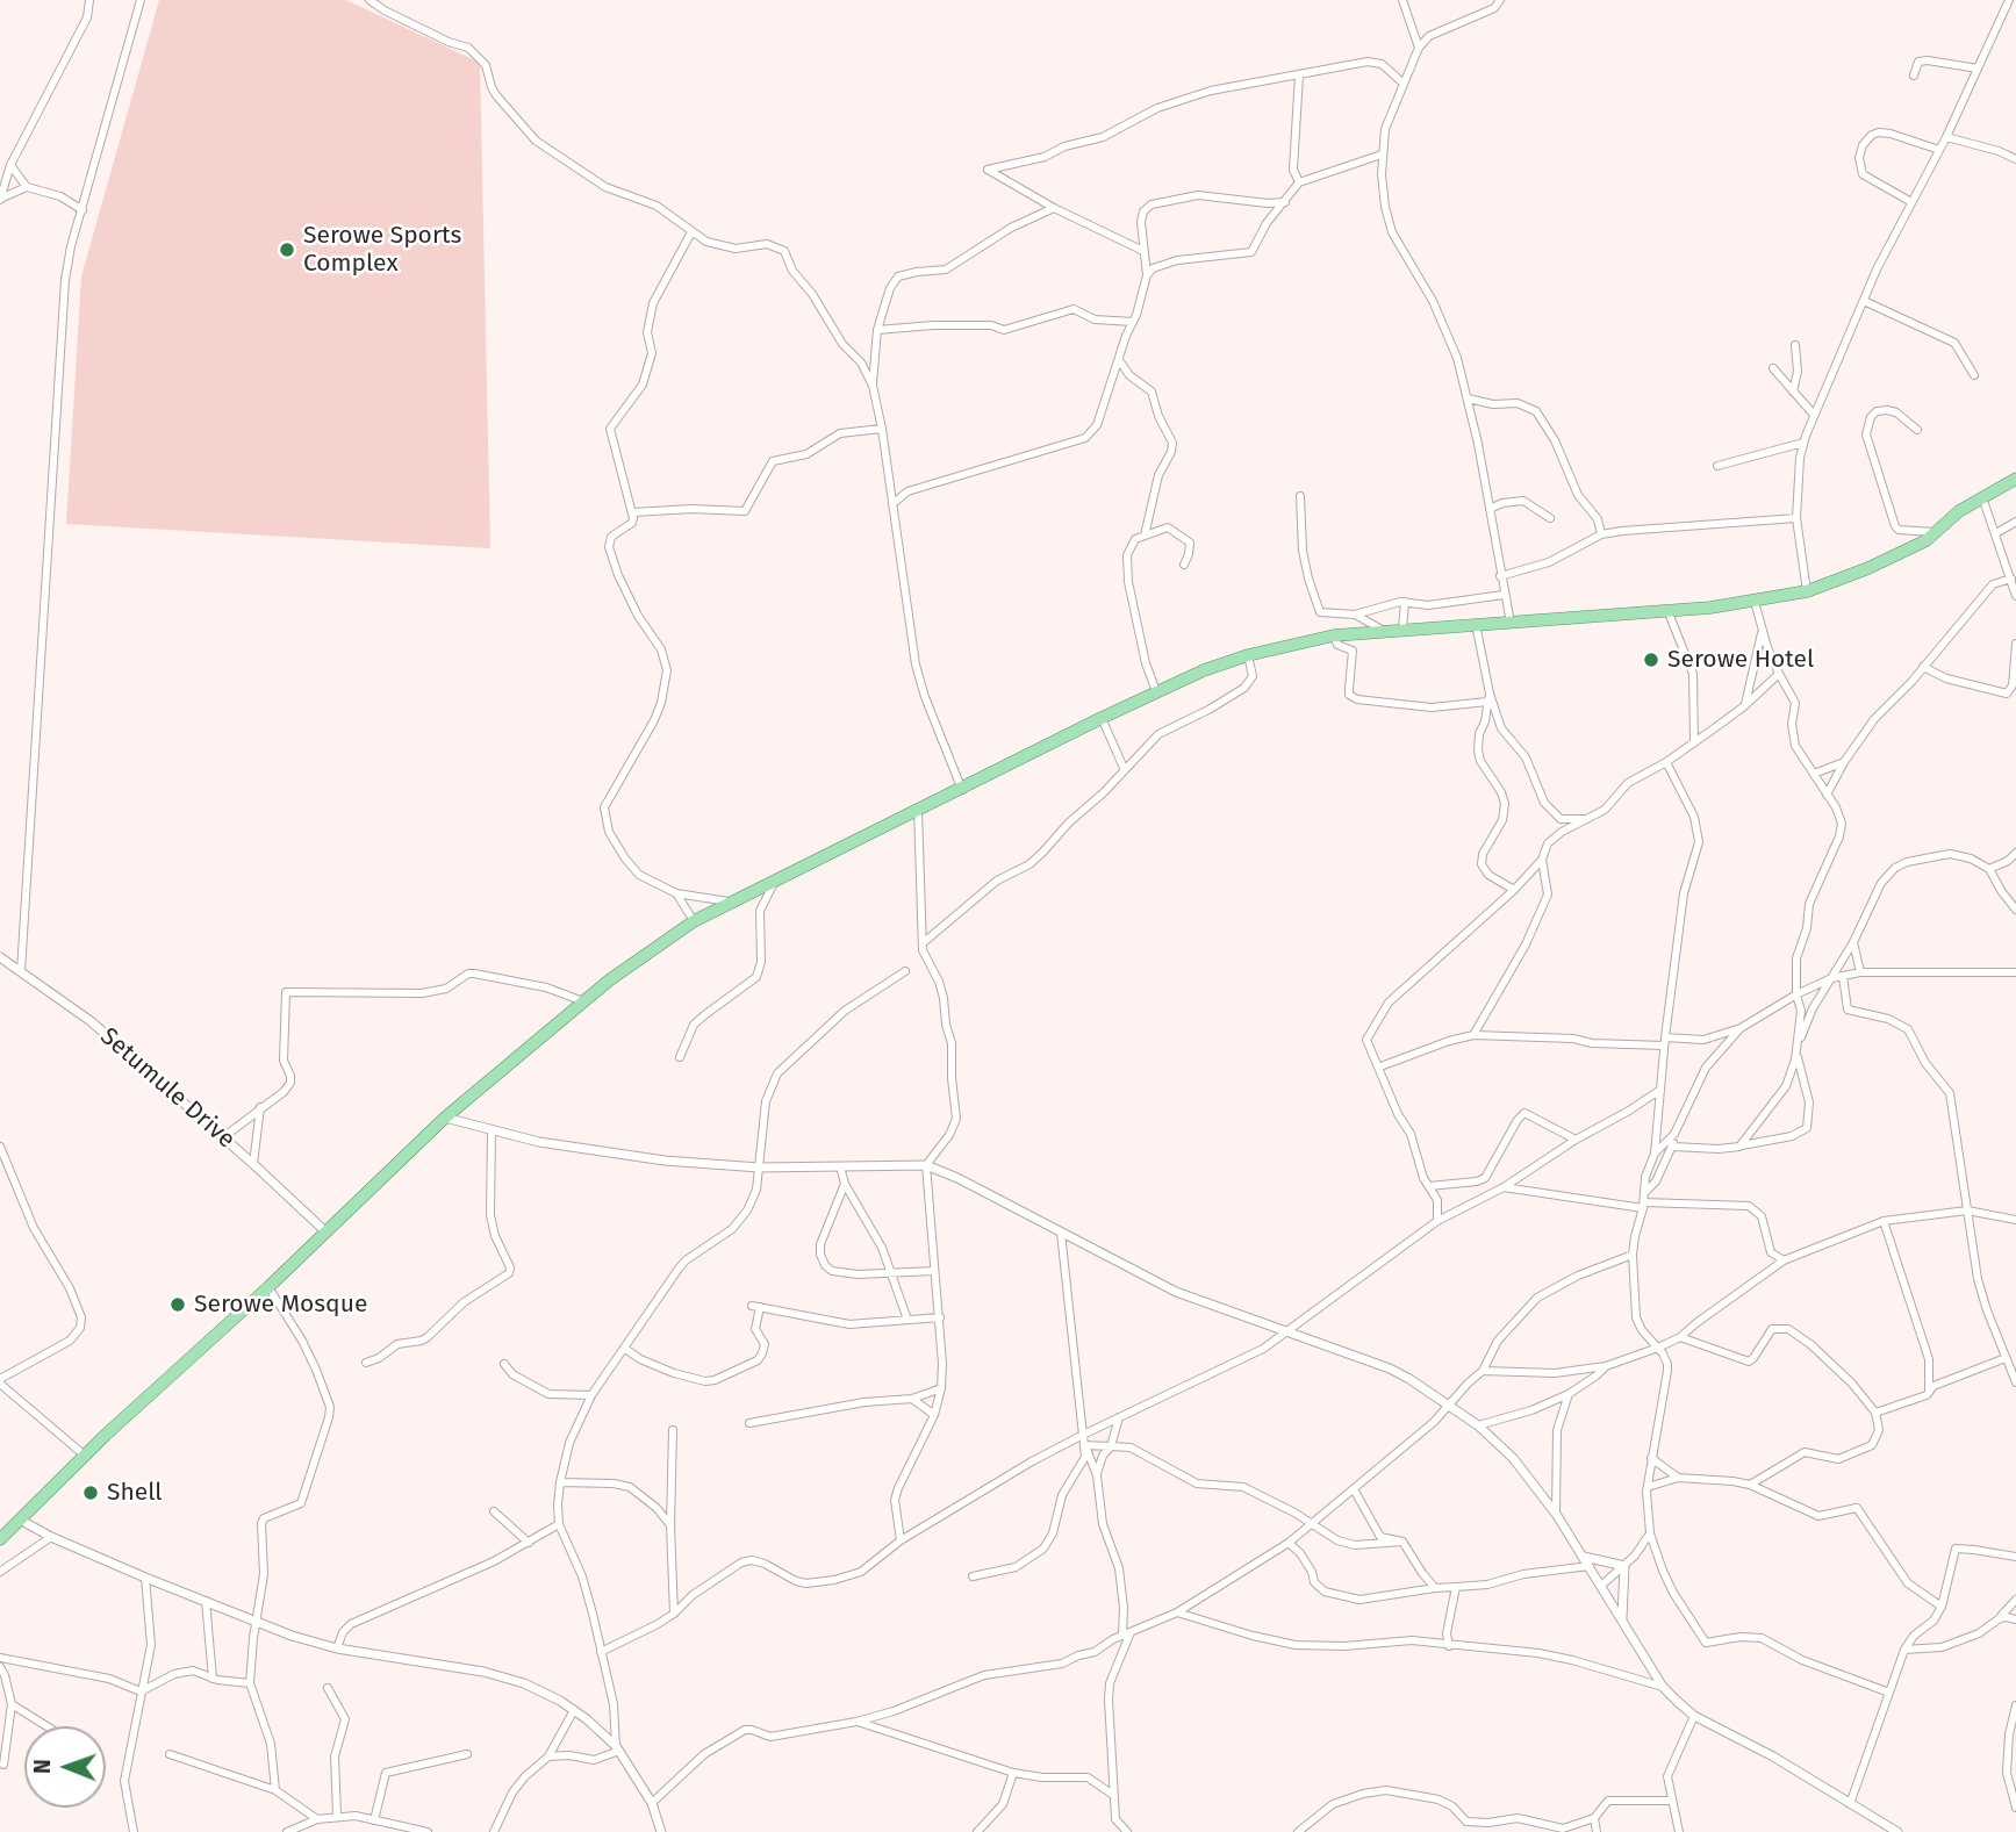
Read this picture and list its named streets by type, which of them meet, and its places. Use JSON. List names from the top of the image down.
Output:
{
  "streets": {
    "street": ["Setumule Drive"]
  },
  "places": [
    "Serowe Sports Complex",
    "Serowe Hotel",
    "Serowe Mosque",
    "Shell"
  ],
  "north": "left"
}
